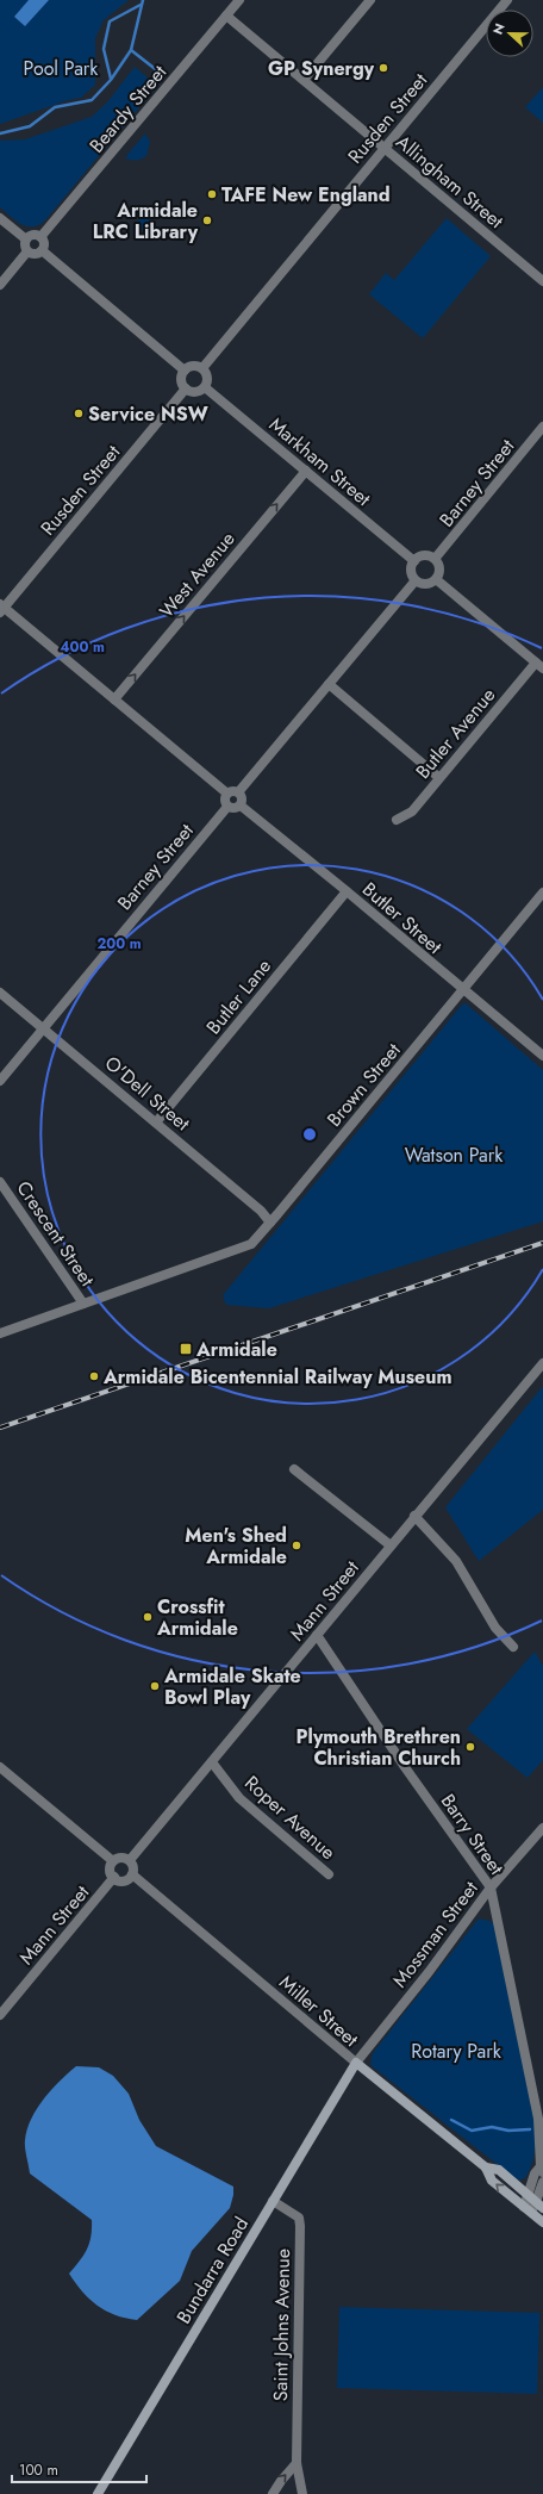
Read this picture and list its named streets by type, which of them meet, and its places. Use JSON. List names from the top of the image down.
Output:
{
  "streets": {
    "main road": ["Miller Street", "Bundarra Road"],
    "street": [
      "Beardy Street",
      "Rusden Street",
      "Allingham Street",
      "Markham Street",
      "Barney Street",
      "West Avenue",
      "Butler Avenue",
      "Butler Street",
      "Butler Lane",
      "Brown Street",
      "O'Dell Street",
      "Crescent Street",
      "Mann Street",
      "Roper Avenue",
      "Barry Street",
      "Mossman Street",
      "Saint Johns Avenue"
    ]
  },
  "crossings": [
    ["Beardy Street", "Allingham Street"],
    ["Rusden Street", "Allingham Street"],
    ["Rusden Street", "Markham Street"],
    ["Markham Street", "Barney Street"],
    ["Markham Street", "West Avenue"],
    ["Barney Street", "Butler Street"],
    ["Barney Street", "O'Dell Street"],
    ["Butler Street", "Butler Lane"],
    ["Butler Street", "Brown Street"],
    ["Butler Lane", "O'Dell Street"],
    ["Brown Street", "O'Dell Street"],
    ["Brown Street", "Crescent Street"],
    ["Mann Street", "Roper Avenue"],
    ["Mann Street", "Barry Street"],
    ["Mann Street", "Miller Street"],
    ["Barry Street", "Mossman Street"],
    ["Barry Street", "Miller Street"],
    ["Mossman Street", "Miller Street"],
    ["Mossman Street", "Bundarra Road"],
    ["Miller Street", "Bundarra Road"],
    ["Bundarra Road", "Saint Johns Avenue"]
  ],
  "one_way": ["West Avenue"],
  "parks": ["Pool Park", "Watson Park", "Rotary Park"],
  "places": {
    "other": [
      "GP Synergy",
      "TAFE New England",
      "Armidale LRC Library",
      "Service NSW",
      "Armidale Bicentennial Railway Museum",
      "Men's Shed Armidale",
      "Crossfit Armidale",
      "Armidale Skate Bowl Play",
      "Plymouth Brethren Christian Church"
    ],
    "transit": ["Armidale"]
  },
  "scale_bar": "100 m",
  "north": "left",
  "rings": ["400 m", "200 m"]
}
